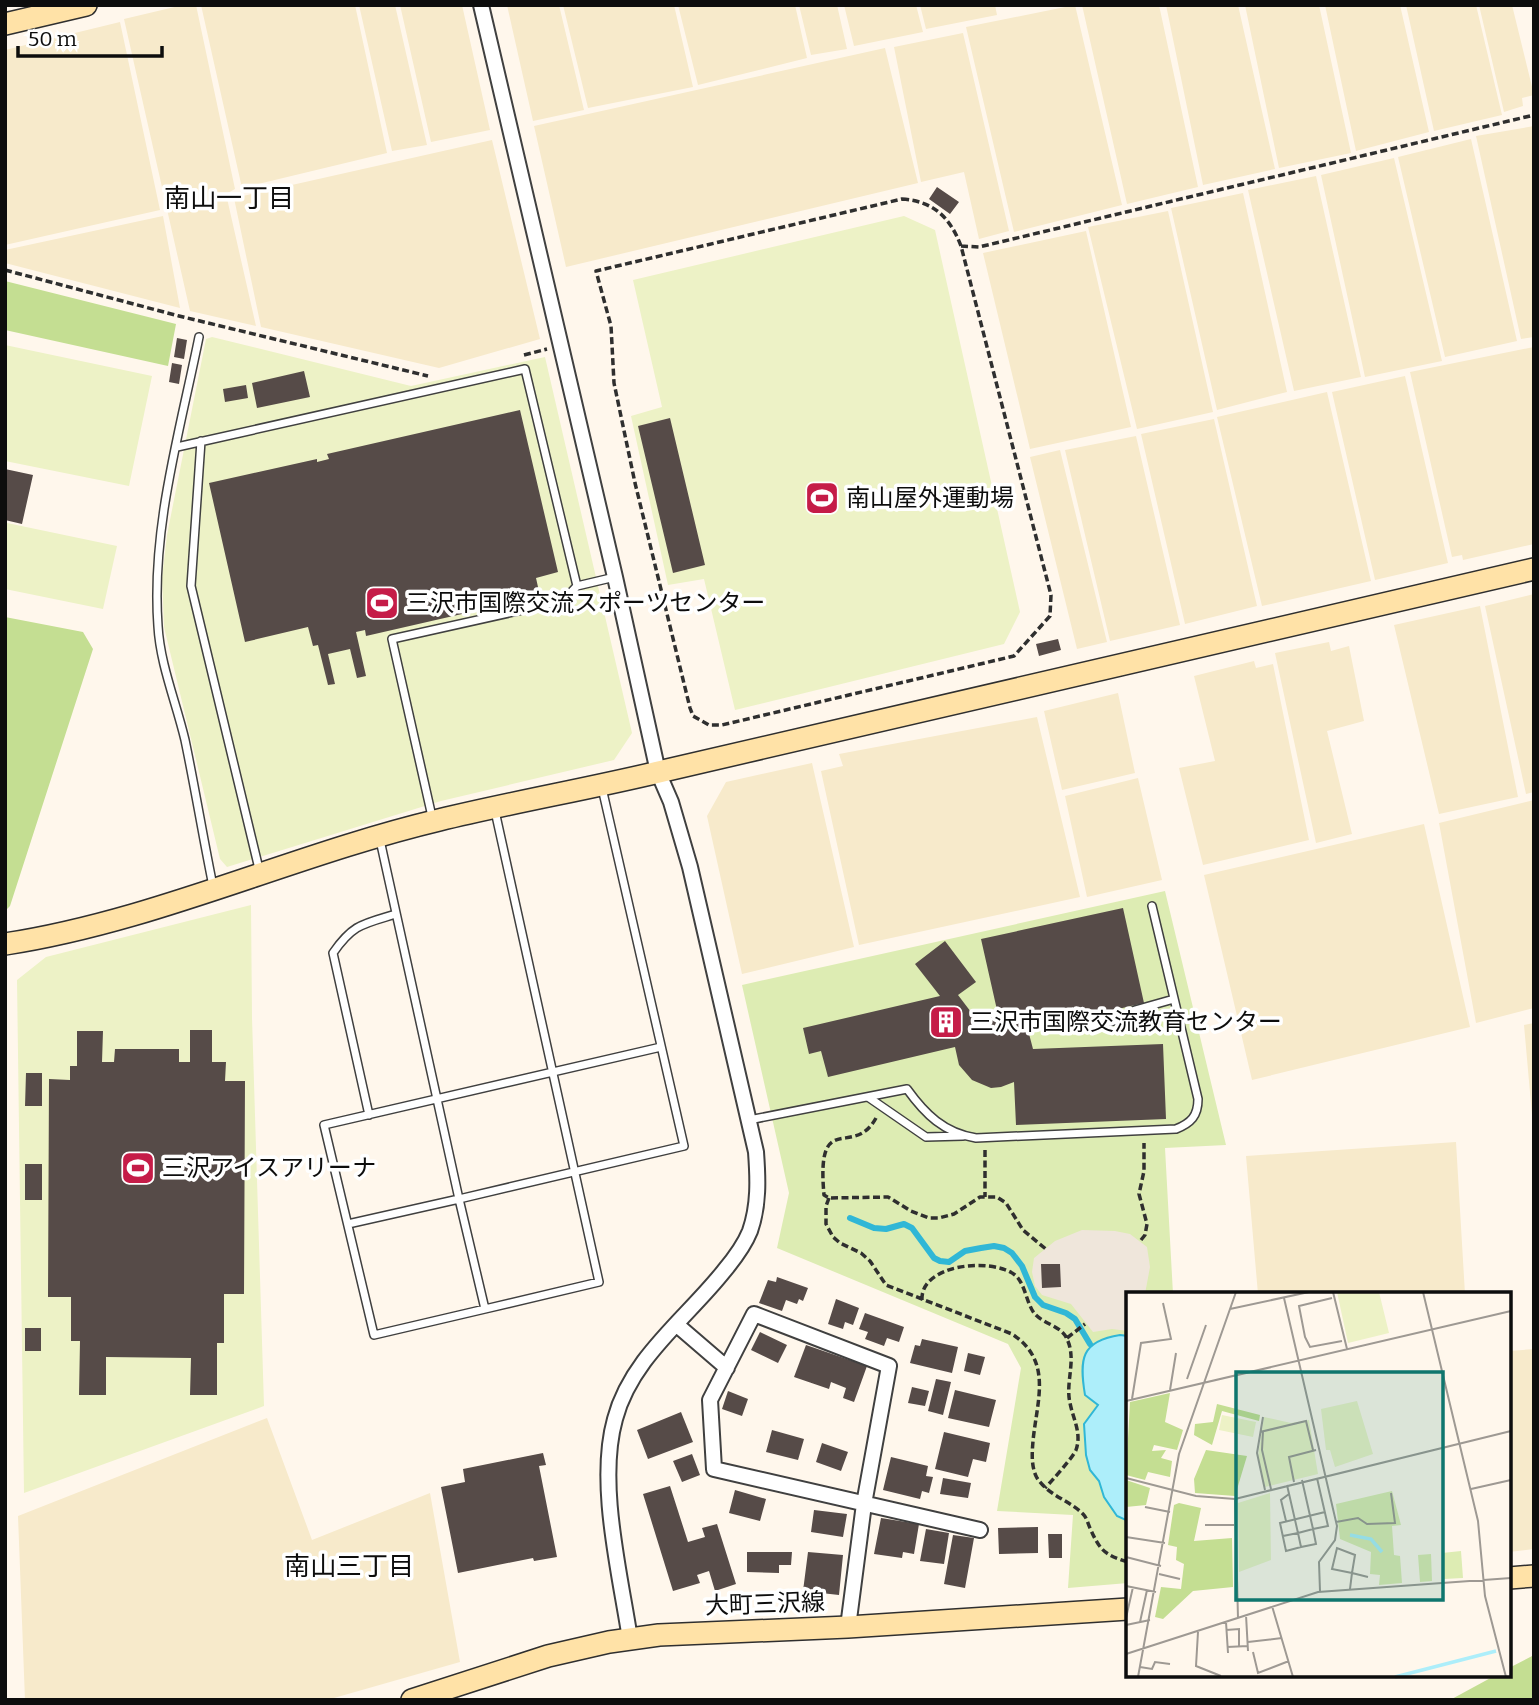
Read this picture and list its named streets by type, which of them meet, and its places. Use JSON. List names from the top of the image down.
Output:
{
  "streets": {
    "street": ["大町三沢線"]
  },
  "districts": ["南山一丁目", "南山三丁目"],
  "places": {
    "sports": ["南山屋外運動場", "三沢市国際交流スポーツセンター", "三沢アイスアリーナ"],
    "building": ["三沢市国際交流教育センター"]
  },
  "scale_bar": "50 m"
}
